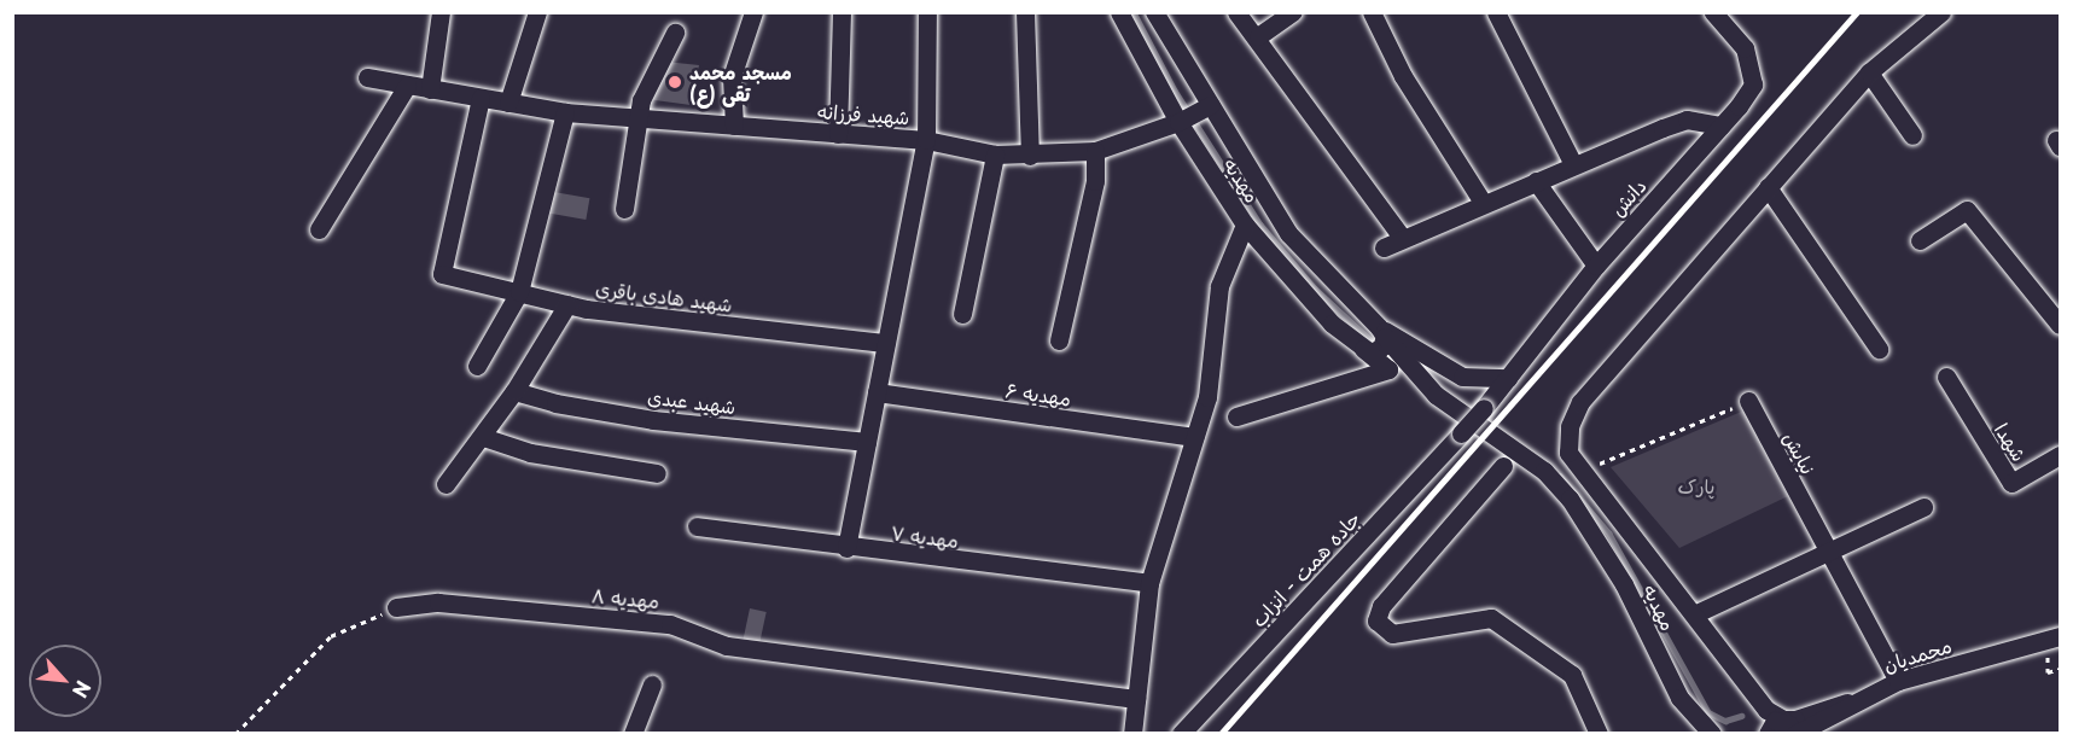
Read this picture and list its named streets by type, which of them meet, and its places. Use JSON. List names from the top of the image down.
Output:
{
  "streets": {
    "street": [
      "شهید فرزانه",
      "مهدیه",
      "دانش",
      "شهید هادی باقری",
      "مهدیه ۶",
      "شهید عبدی",
      "شهدا",
      "نیایش",
      "مهدیه ۷",
      "جاده همت - انزاب",
      "مهدیه ۸",
      "محمدیان"
    ]
  },
  "crossings": [
    ["شهید فرزانه", "مهدیه"],
    ["شهید فرزانه", "شهید هادی باقری"],
    ["دانش", "جاده همت - انزاب"],
    ["نیایش", "محمدیان"]
  ],
  "parks": ["پارک"],
  "places": ["مسجد محمد تقی (ع)"],
  "north": "bottom right"
}
